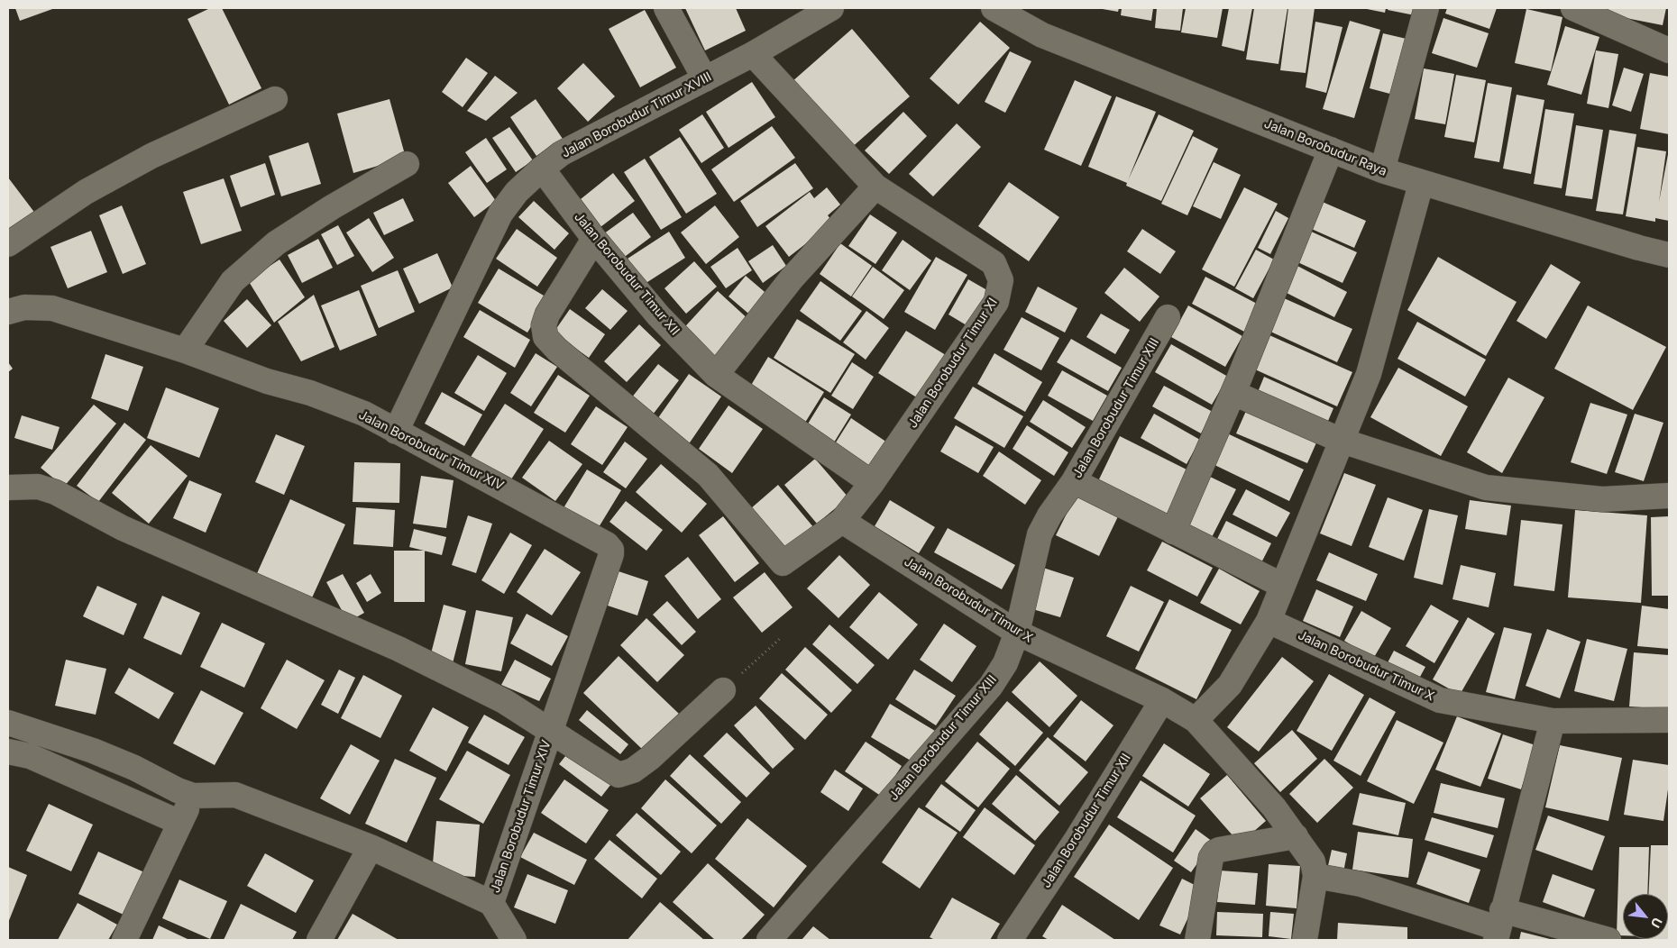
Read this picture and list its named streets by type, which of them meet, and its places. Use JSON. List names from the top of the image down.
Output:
{
  "streets": {
    "street": [
      "Jalan Borobudur Timur XVIII",
      "Jalan Borobudur Raya",
      "Jalan Borobudur Timur XII",
      "Jalan Borobudur Timur XI",
      "Jalan Borobudur Timur XIII",
      "Jalan Borobudur Timur XIV",
      "Jalan Borobudur Timur X"
    ]
  },
  "crossings": [
    ["Jalan Borobudur Timur XVIII", "Jalan Borobudur Timur XII"],
    ["Jalan Borobudur Timur XVIII", "Jalan Borobudur Timur XI"],
    ["Jalan Borobudur Timur XVIII", "Jalan Borobudur Timur XIV"],
    ["Jalan Borobudur Timur XII", "Jalan Borobudur Timur XI"],
    ["Jalan Borobudur Timur XII", "Jalan Borobudur Timur X"],
    ["Jalan Borobudur Timur XI", "Jalan Borobudur Timur X"],
    ["Jalan Borobudur Timur XIII", "Jalan Borobudur Timur X"]
  ],
  "north": "bottom right"
}
